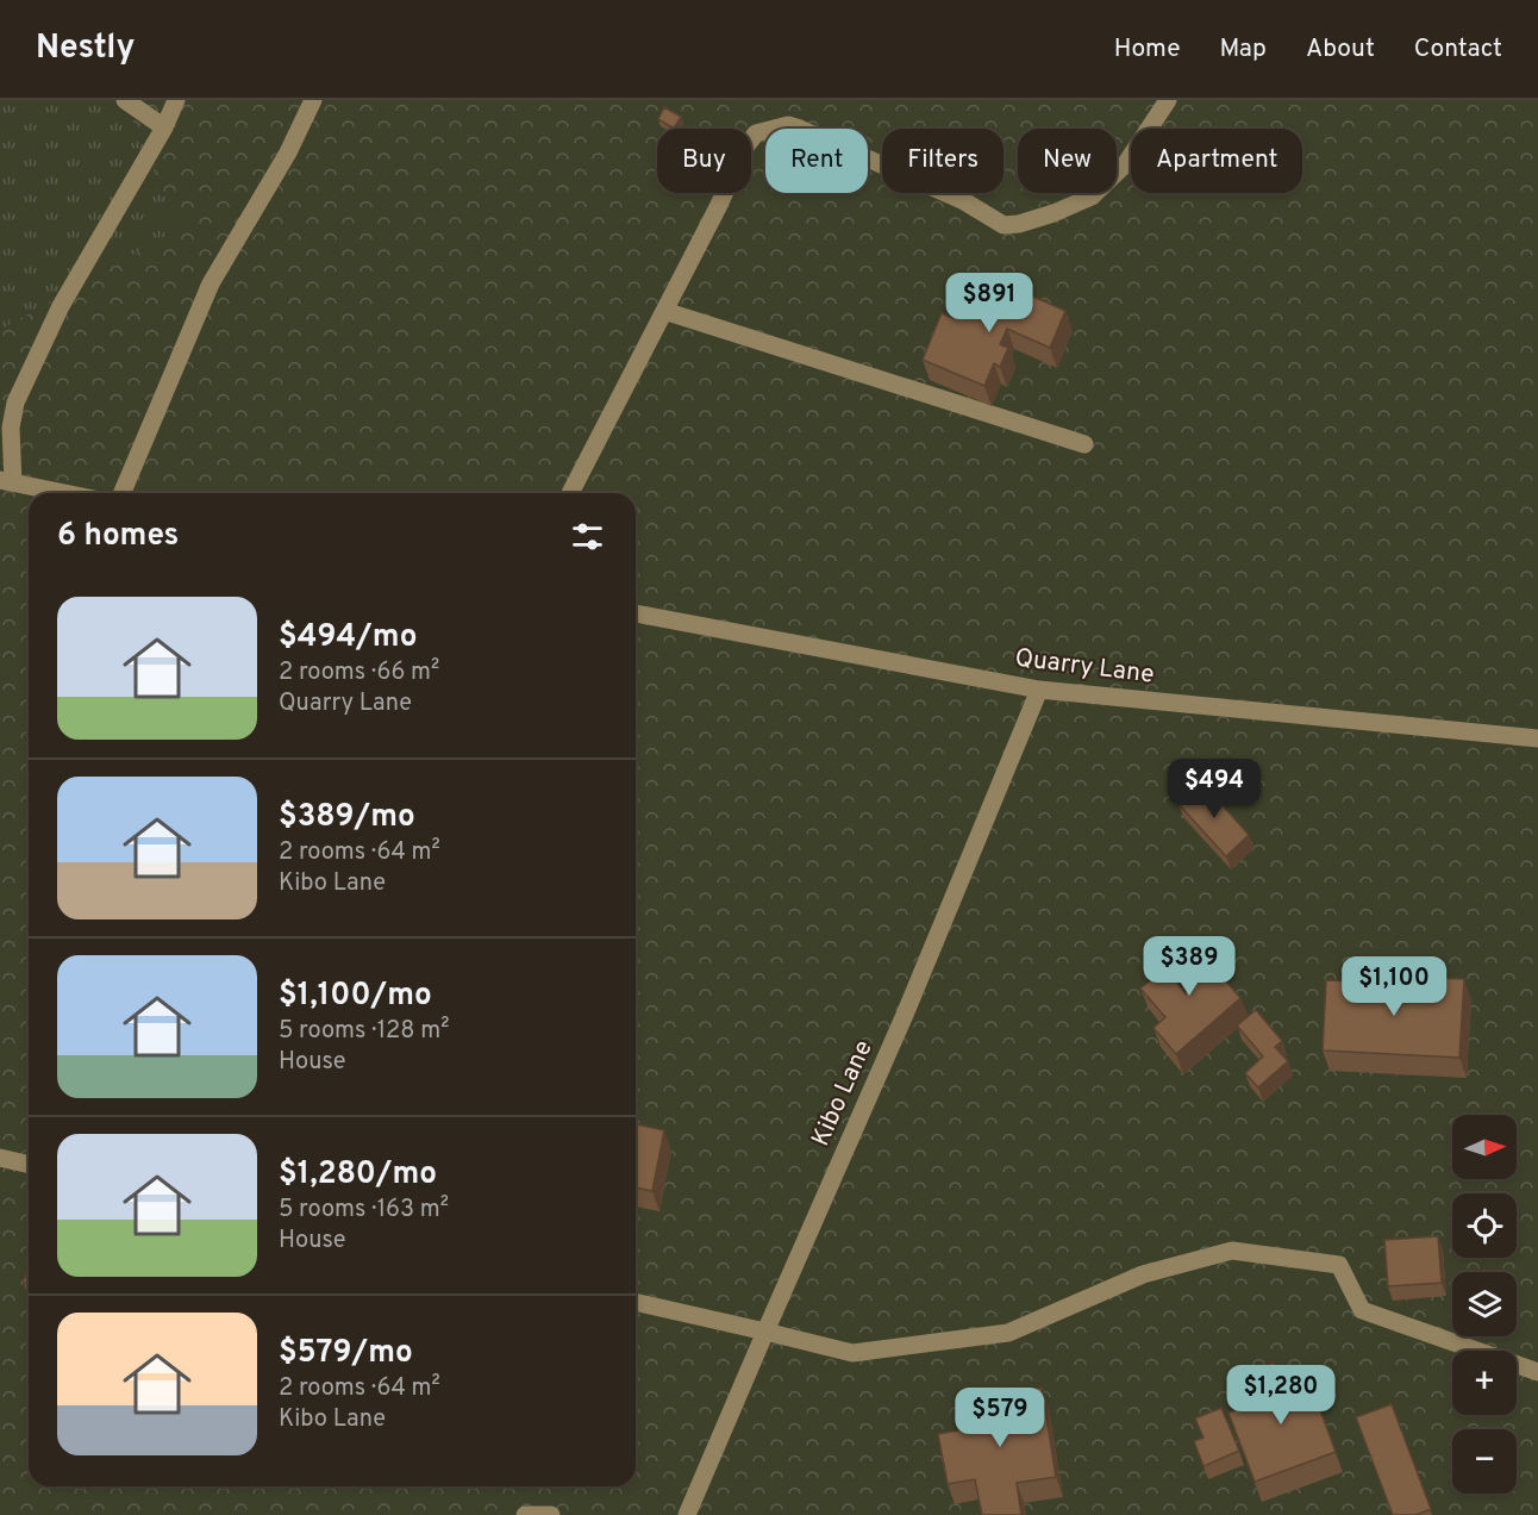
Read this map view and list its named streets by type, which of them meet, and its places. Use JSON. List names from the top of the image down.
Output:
{
  "streets": {
    "street": ["Quarry Lane", "Kibo Lane"]
  },
  "crossings": [
    ["Quarry Lane", "Kibo Lane"]
  ],
  "north": "right",
  "page": {
    "header": "Nestly",
    "nav": [
      "Home",
      "Map",
      "About",
      "Contact"
    ],
    "chip": [
      "Buy",
      "Rent",
      "Filters",
      "New",
      "Apartment"
    ],
    "price": [
      "$891",
      "$494",
      "$389",
      "$1,100",
      "$1,280",
      "$579"
    ],
    "heading": "6 homes",
    "list": [
      {
        "name": "$494/mo",
        "note": "2 rooms · 66 m² · Quarry Lane"
      },
      {
        "name": "$389/mo",
        "note": "2 rooms · 64 m² · Kibo Lane"
      },
      {
        "name": "$1,100/mo",
        "note": "5 rooms · 128 m² · House"
      },
      {
        "name": "$1,280/mo",
        "note": "5 rooms · 163 m² · House"
      },
      {
        "name": "$579/mo",
        "note": "2 rooms · 64 m² · Kibo Lane"
      }
    ],
    "map_buttons": ["+", "−"]
  }
}
